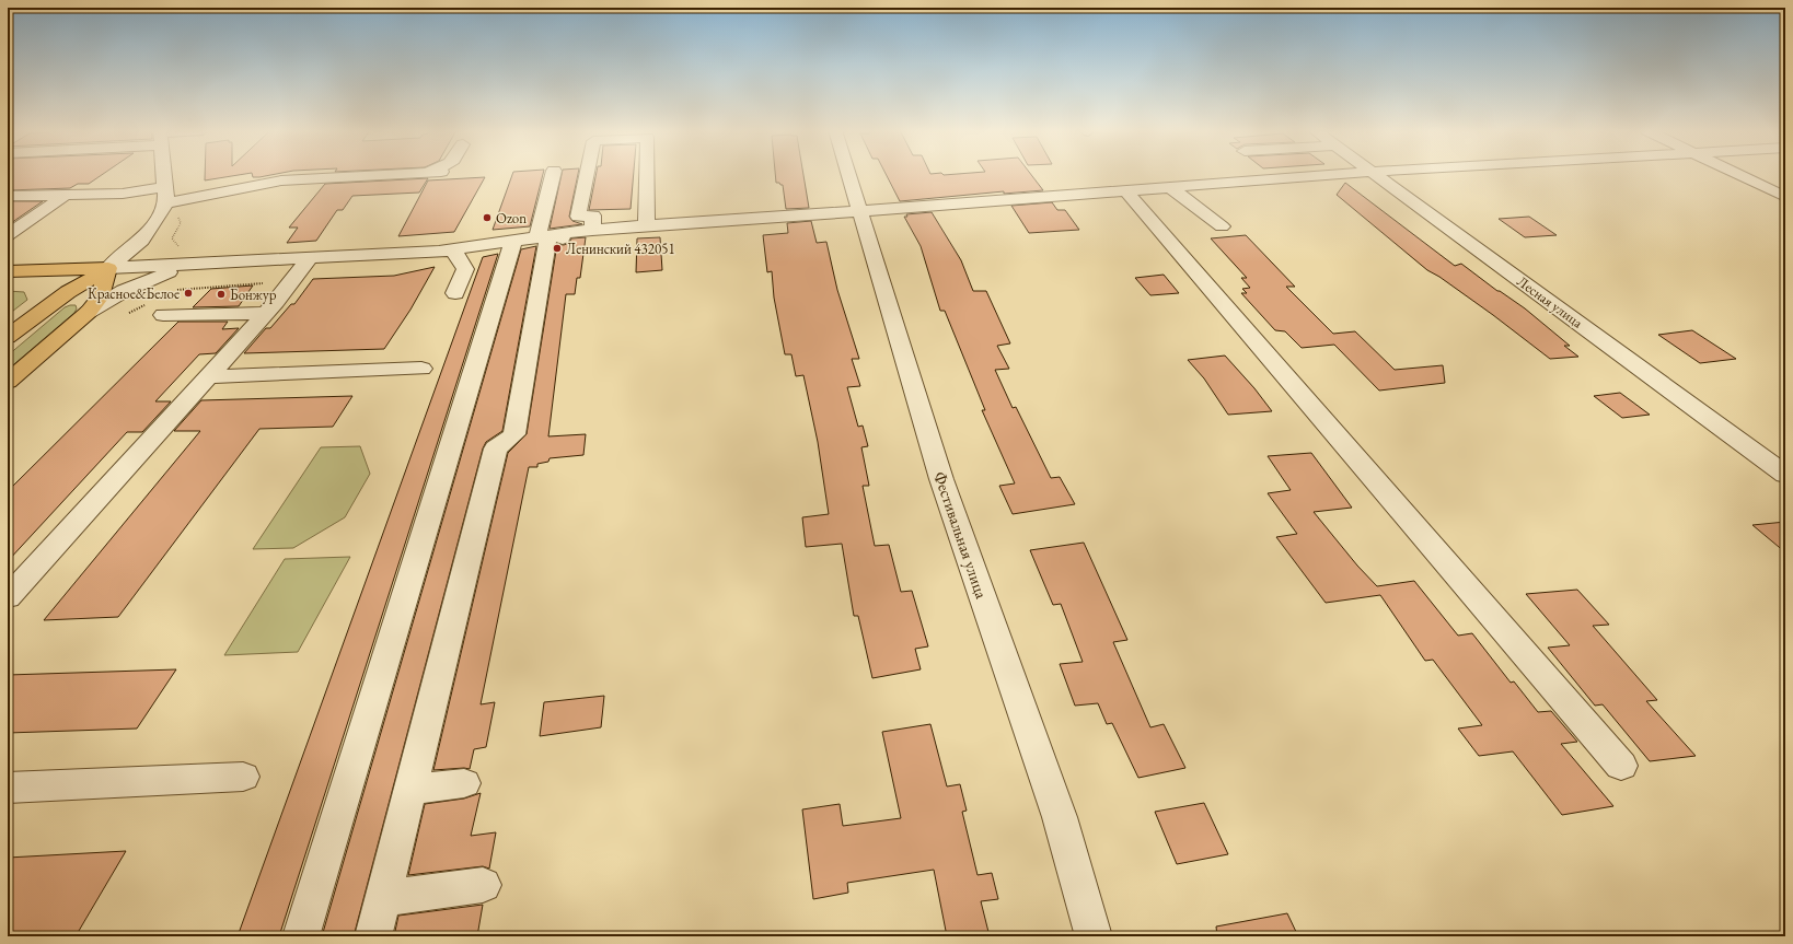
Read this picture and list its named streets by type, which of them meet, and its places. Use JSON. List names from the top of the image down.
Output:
{
  "streets": {
    "street": ["Лесная улица", "Фестивальная улица"]
  },
  "places": [
    "Ozon",
    "Ленинский 432051",
    "Красное&Белое",
    "Бонжур"
  ]
}
